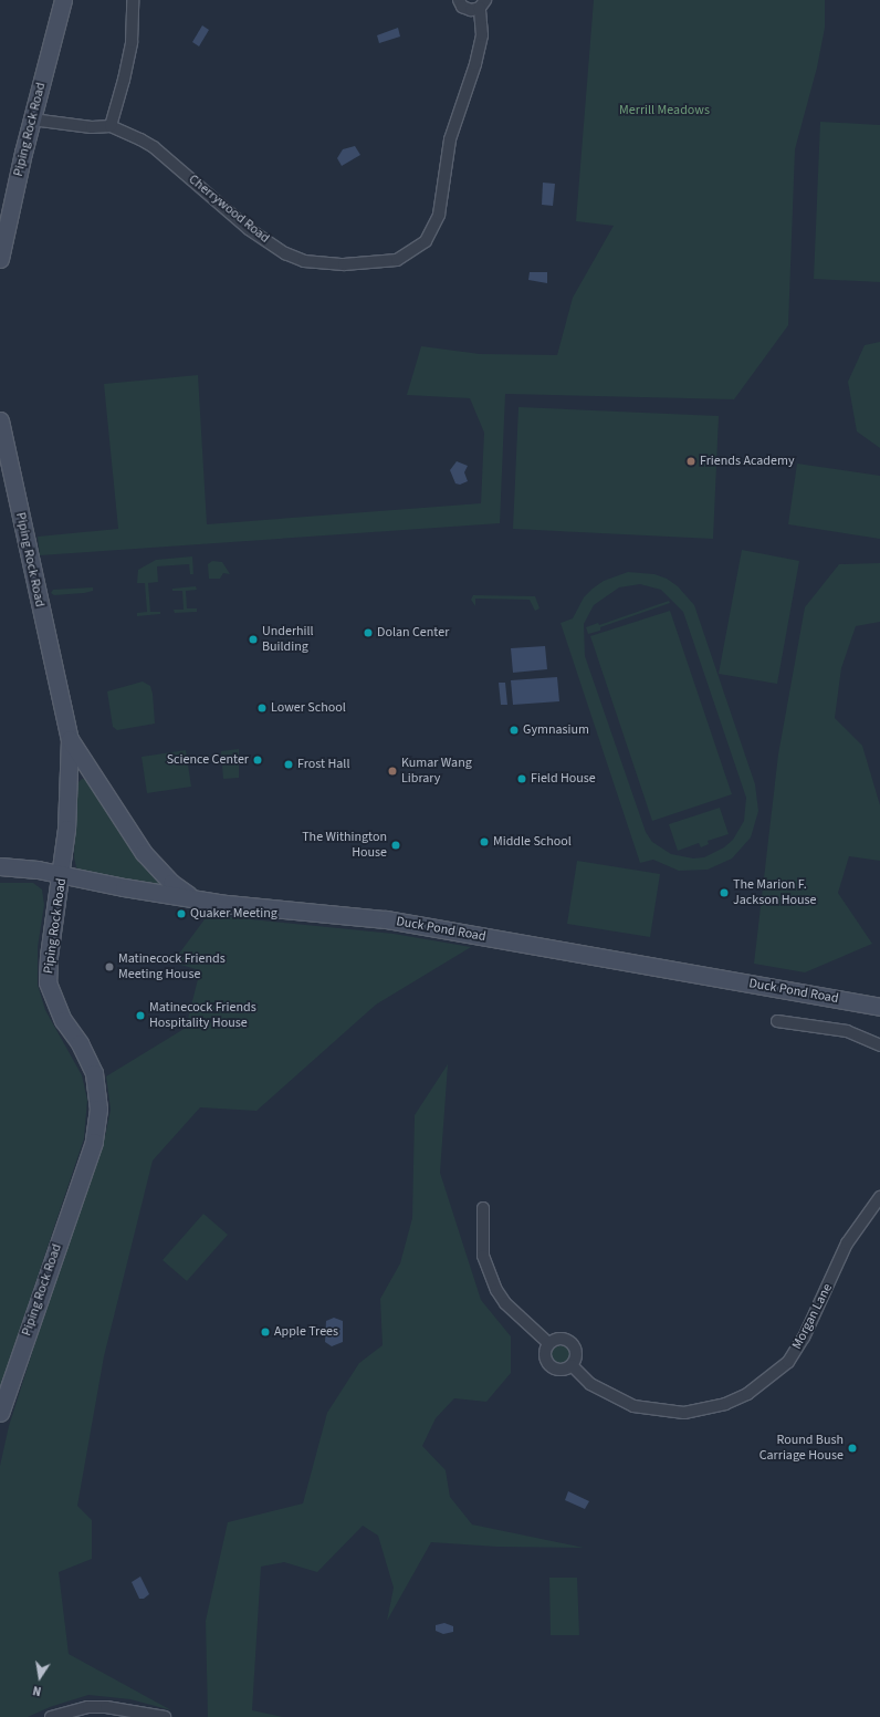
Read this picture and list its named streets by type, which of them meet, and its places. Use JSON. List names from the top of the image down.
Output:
{
  "streets": {
    "street": [
      "Piping Rock Road",
      "Cherrywood Road",
      "Duck Pond Road",
      "Morgan Lane"
    ]
  },
  "crossings": [
    ["Piping Rock Road", "Cherrywood Road"],
    ["Piping Rock Road", "Duck Pond Road"]
  ],
  "parks": ["Merrill Meadows"],
  "places": [
    "Friends Academy",
    "Dolan Center",
    "Underhill Building",
    "Lower School",
    "Gymnasium",
    "Science Center",
    "Frost Hall",
    "Kumar Wang Library",
    "Field House",
    "Middle School",
    "The Withington House",
    "The Marion F. Jackson House",
    "Quaker Meeting",
    "Matinecock Friends Meeting House",
    "Matinecock Friends Hospitality House",
    "Apple Trees",
    "Round Bush Carriage House"
  ],
  "north": "bottom"
}
